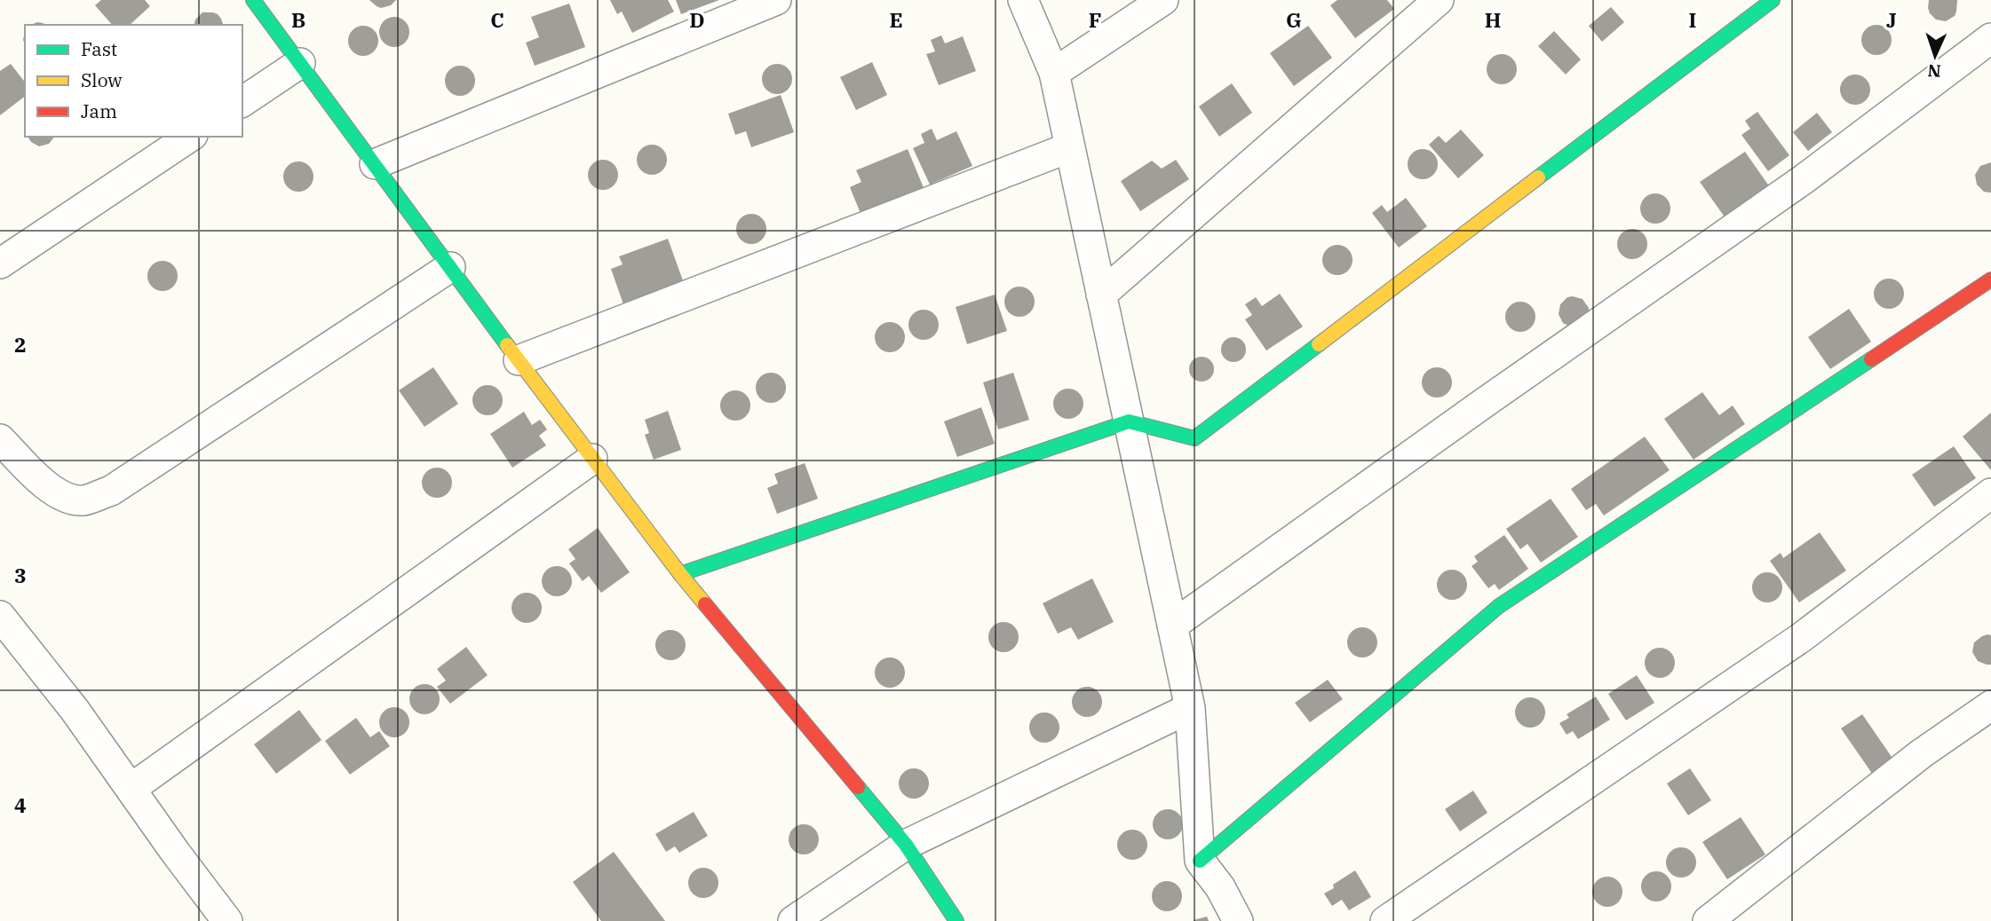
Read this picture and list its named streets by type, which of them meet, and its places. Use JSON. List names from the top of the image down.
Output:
{
  "legend": ["Fast", "Slow", "Jam"],
  "north": "bottom",
  "grid": {
    "columns": [
      "B",
      "C",
      "D",
      "E",
      "F",
      "G",
      "H",
      "I",
      "J"
    ],
    "rows": ["2", "3", "4"]
  }
}
